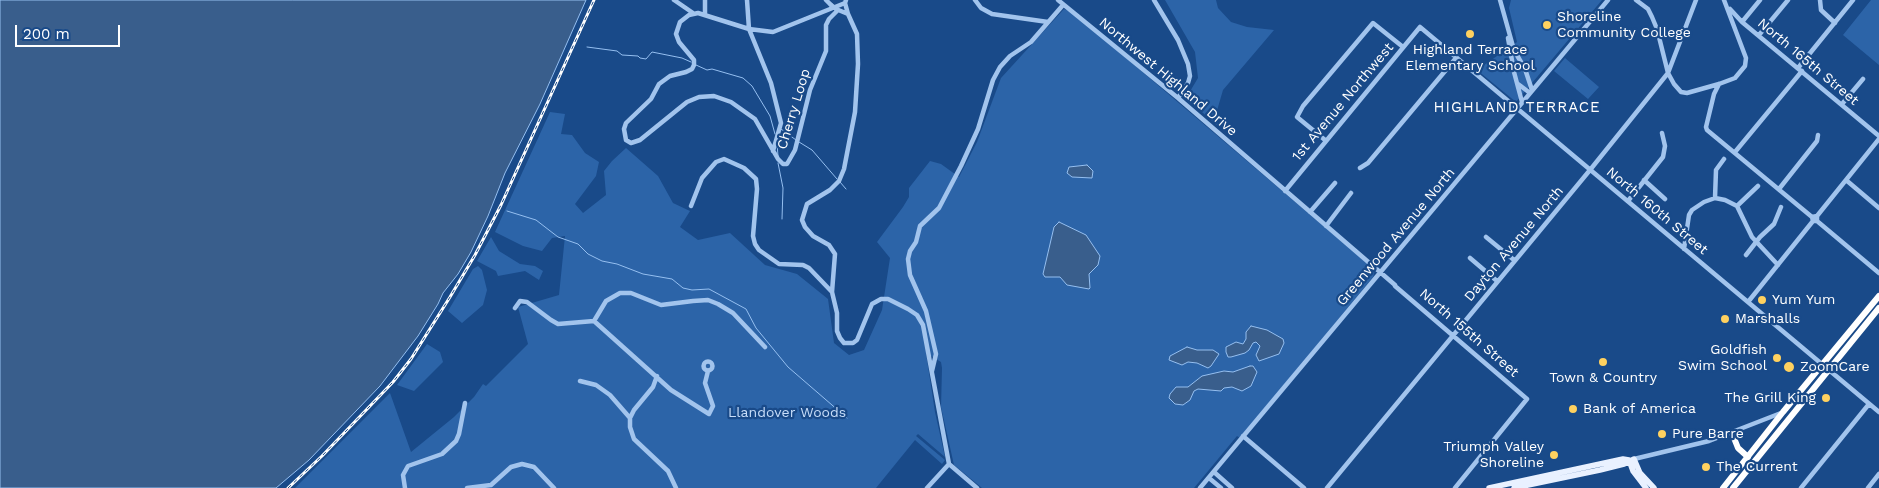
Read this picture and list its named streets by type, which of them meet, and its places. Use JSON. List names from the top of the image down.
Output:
{
  "streets": {
    "street": [
      "North 165th Street",
      "Northwest Highland Drive",
      "1st Avenue Northwest",
      "Cherry Loop",
      "North 160th Street",
      "Greenwood Avenue North",
      "Dayton Avenue North",
      "North 155th Street"
    ]
  },
  "crossings": [
    ["Northwest Highland Drive", "1st Avenue Northwest"],
    ["Northwest Highland Drive", "North 155th Street"],
    ["1st Avenue Northwest", "North 160th Street"],
    ["1st Avenue Northwest", "North 155th Street"],
    ["North 160th Street", "Greenwood Avenue North"],
    ["North 160th Street", "Dayton Avenue North"],
    ["Greenwood Avenue North", "North 155th Street"],
    ["Dayton Avenue North", "North 155th Street"]
  ],
  "districts": ["HIGHLAND TERRACE"],
  "parks": ["Llandover Woods"],
  "places": [
    "Shoreline Community College",
    "Highland Terrace Elementary School",
    "Yum Yum",
    "Marshalls",
    "Goldfish Swim School",
    "Town & Country",
    "ZoomCare",
    "The Grill King",
    "Bank of America",
    "Pure Barre",
    "Triumph Valley Shoreline",
    "The Current"
  ],
  "scale_bar": "200 m"
}
